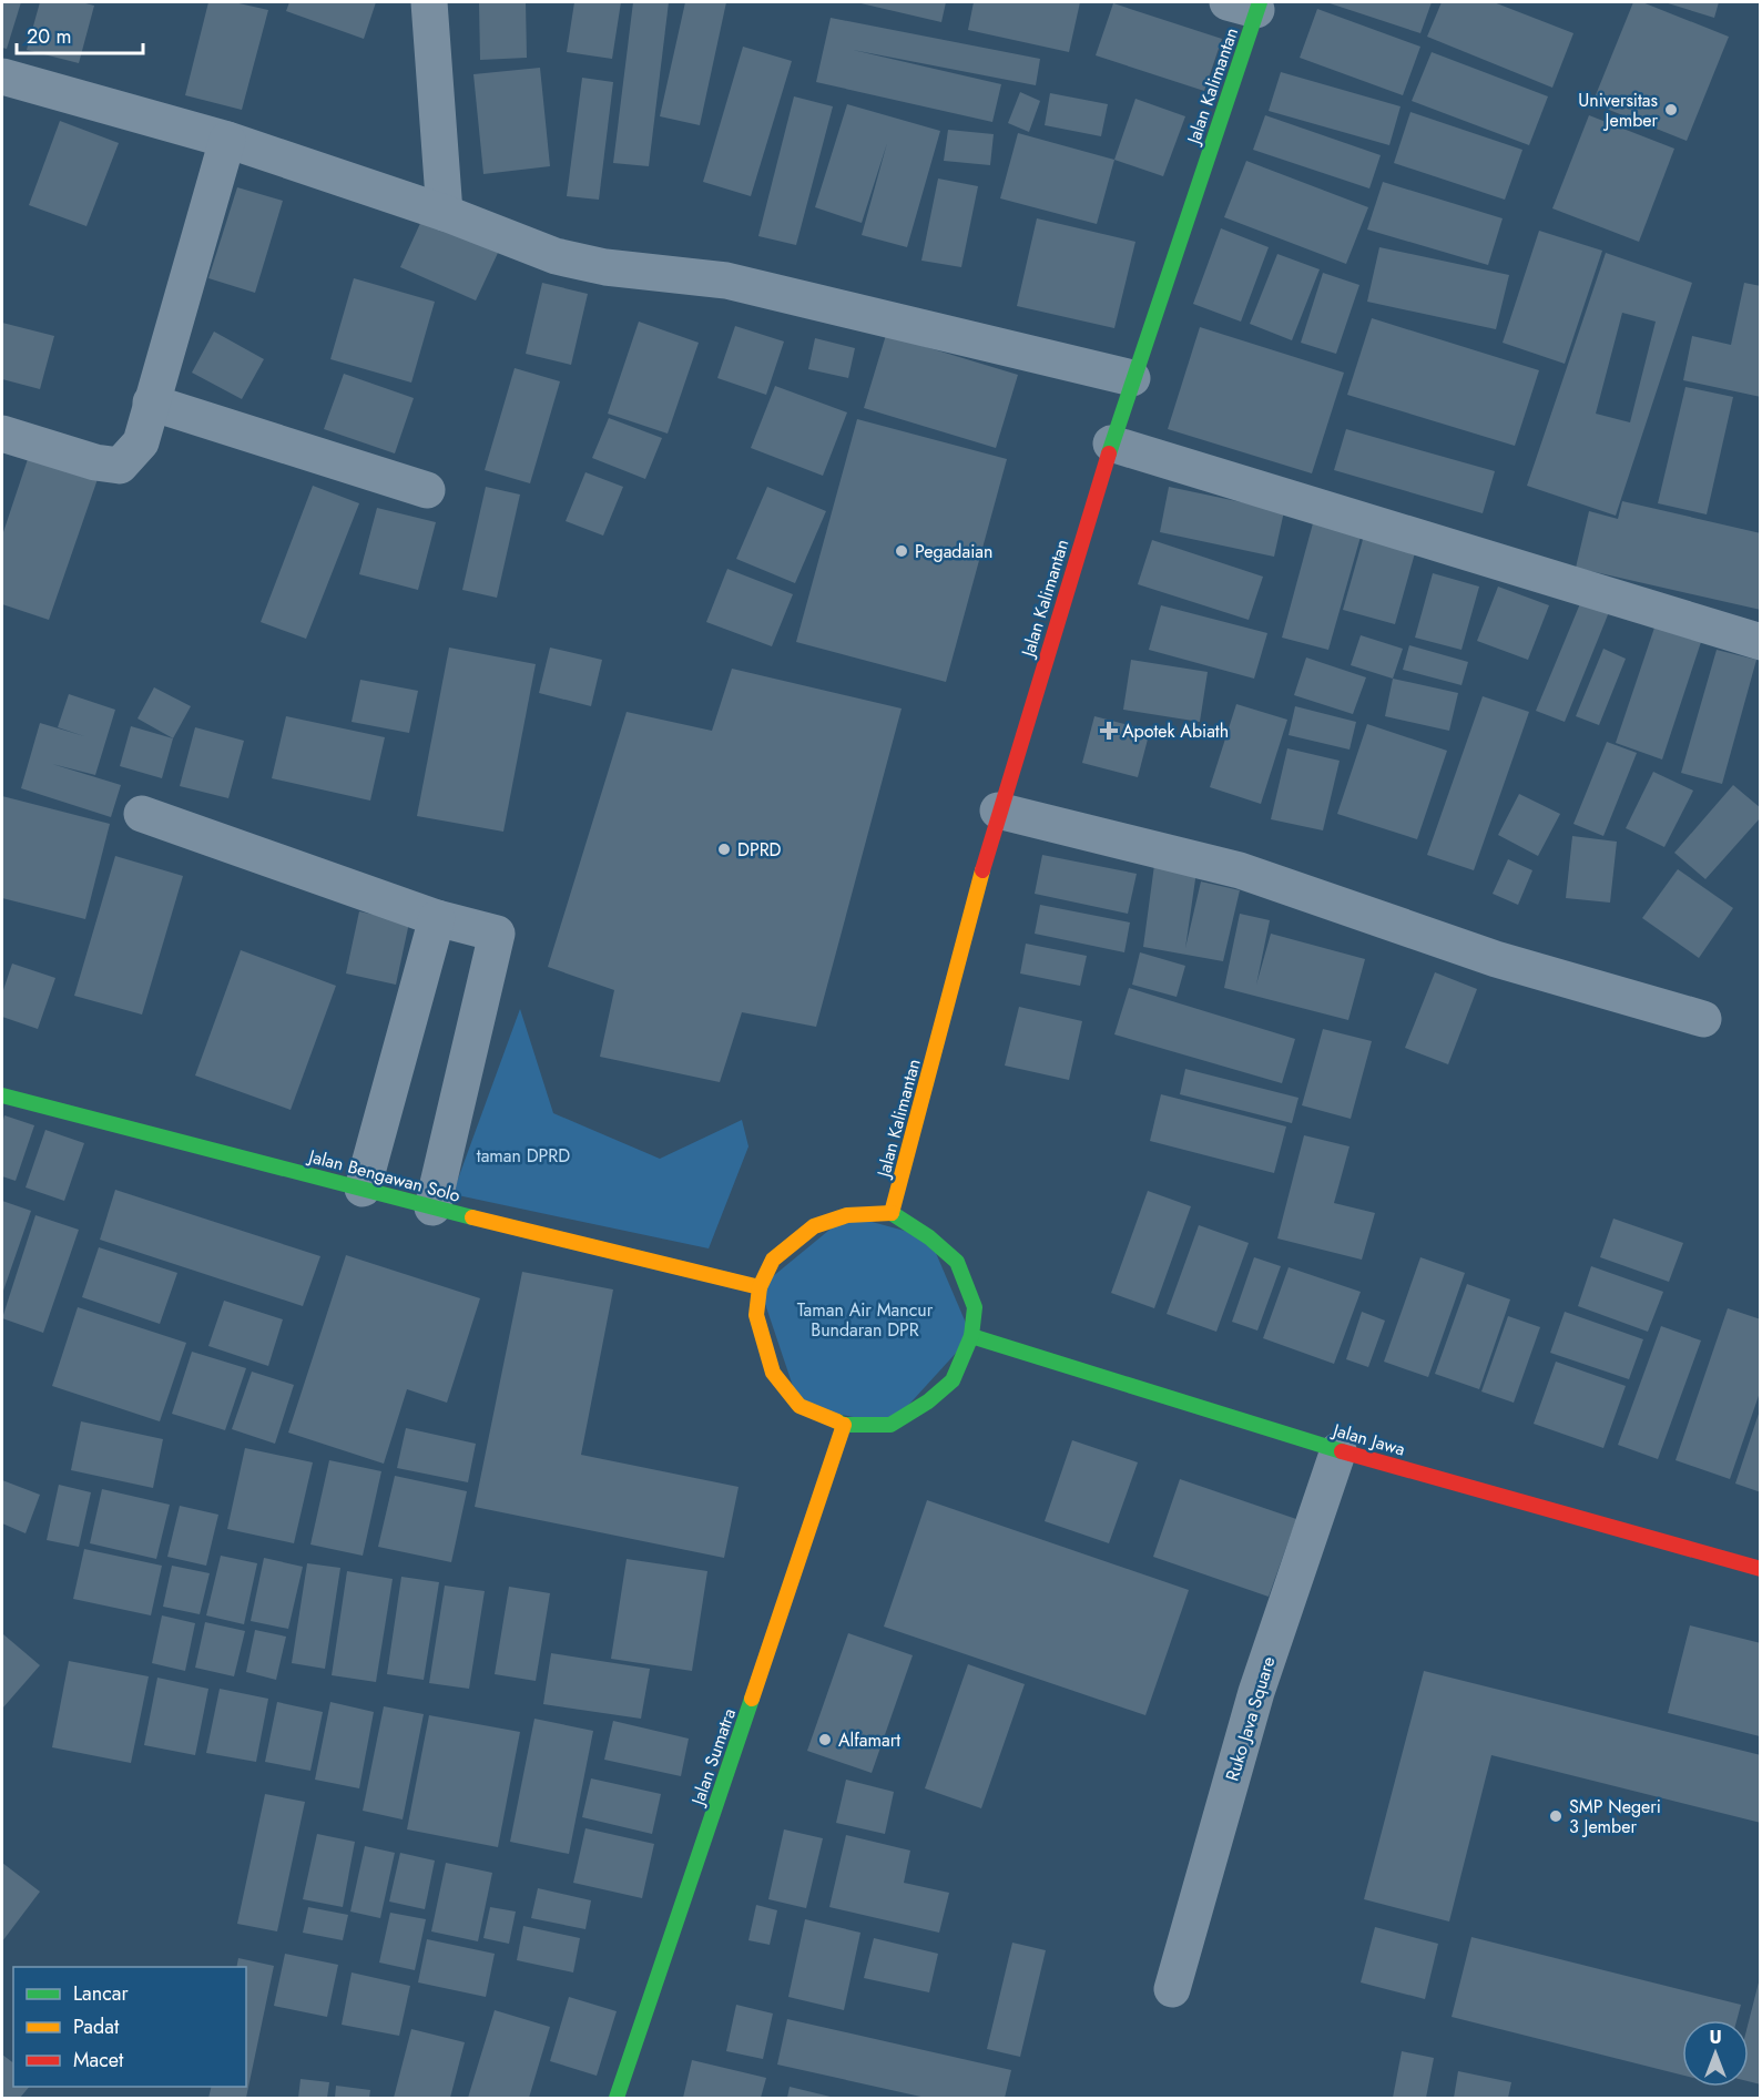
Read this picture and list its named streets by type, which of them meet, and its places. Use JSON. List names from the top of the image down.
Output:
{
  "streets": {
    "main road": [
      "Jalan Kalimantan",
      "Jalan Bengawan Solo",
      "Jalan Jawa",
      "Jalan Sumatra"
    ],
    "street": ["Ruko Java Square"]
  },
  "crossings": [
    ["Jalan Kalimantan", "Jalan Bengawan Solo"],
    ["Jalan Kalimantan", "Jalan Jawa"],
    ["Jalan Kalimantan", "Jalan Sumatra"],
    ["Jalan Bengawan Solo", "Jalan Jawa"],
    ["Jalan Bengawan Solo", "Jalan Sumatra"],
    ["Jalan Jawa", "Ruko Java Square"],
    ["Jalan Jawa", "Jalan Sumatra"]
  ],
  "parks": ["taman DPRD", "Taman Air Mancur Bundaran DPR"],
  "places": {
    "other": [
      "Universitas Jember",
      "Pegadaian",
      "DPRD",
      "Alfamart",
      "SMP Negeri 3 Jember"
    ],
    "health": ["Apotek Abiath"]
  },
  "legend": ["Lancar", "Padat", "Macet"],
  "scale_bar": "20 m",
  "north": "top"
}
